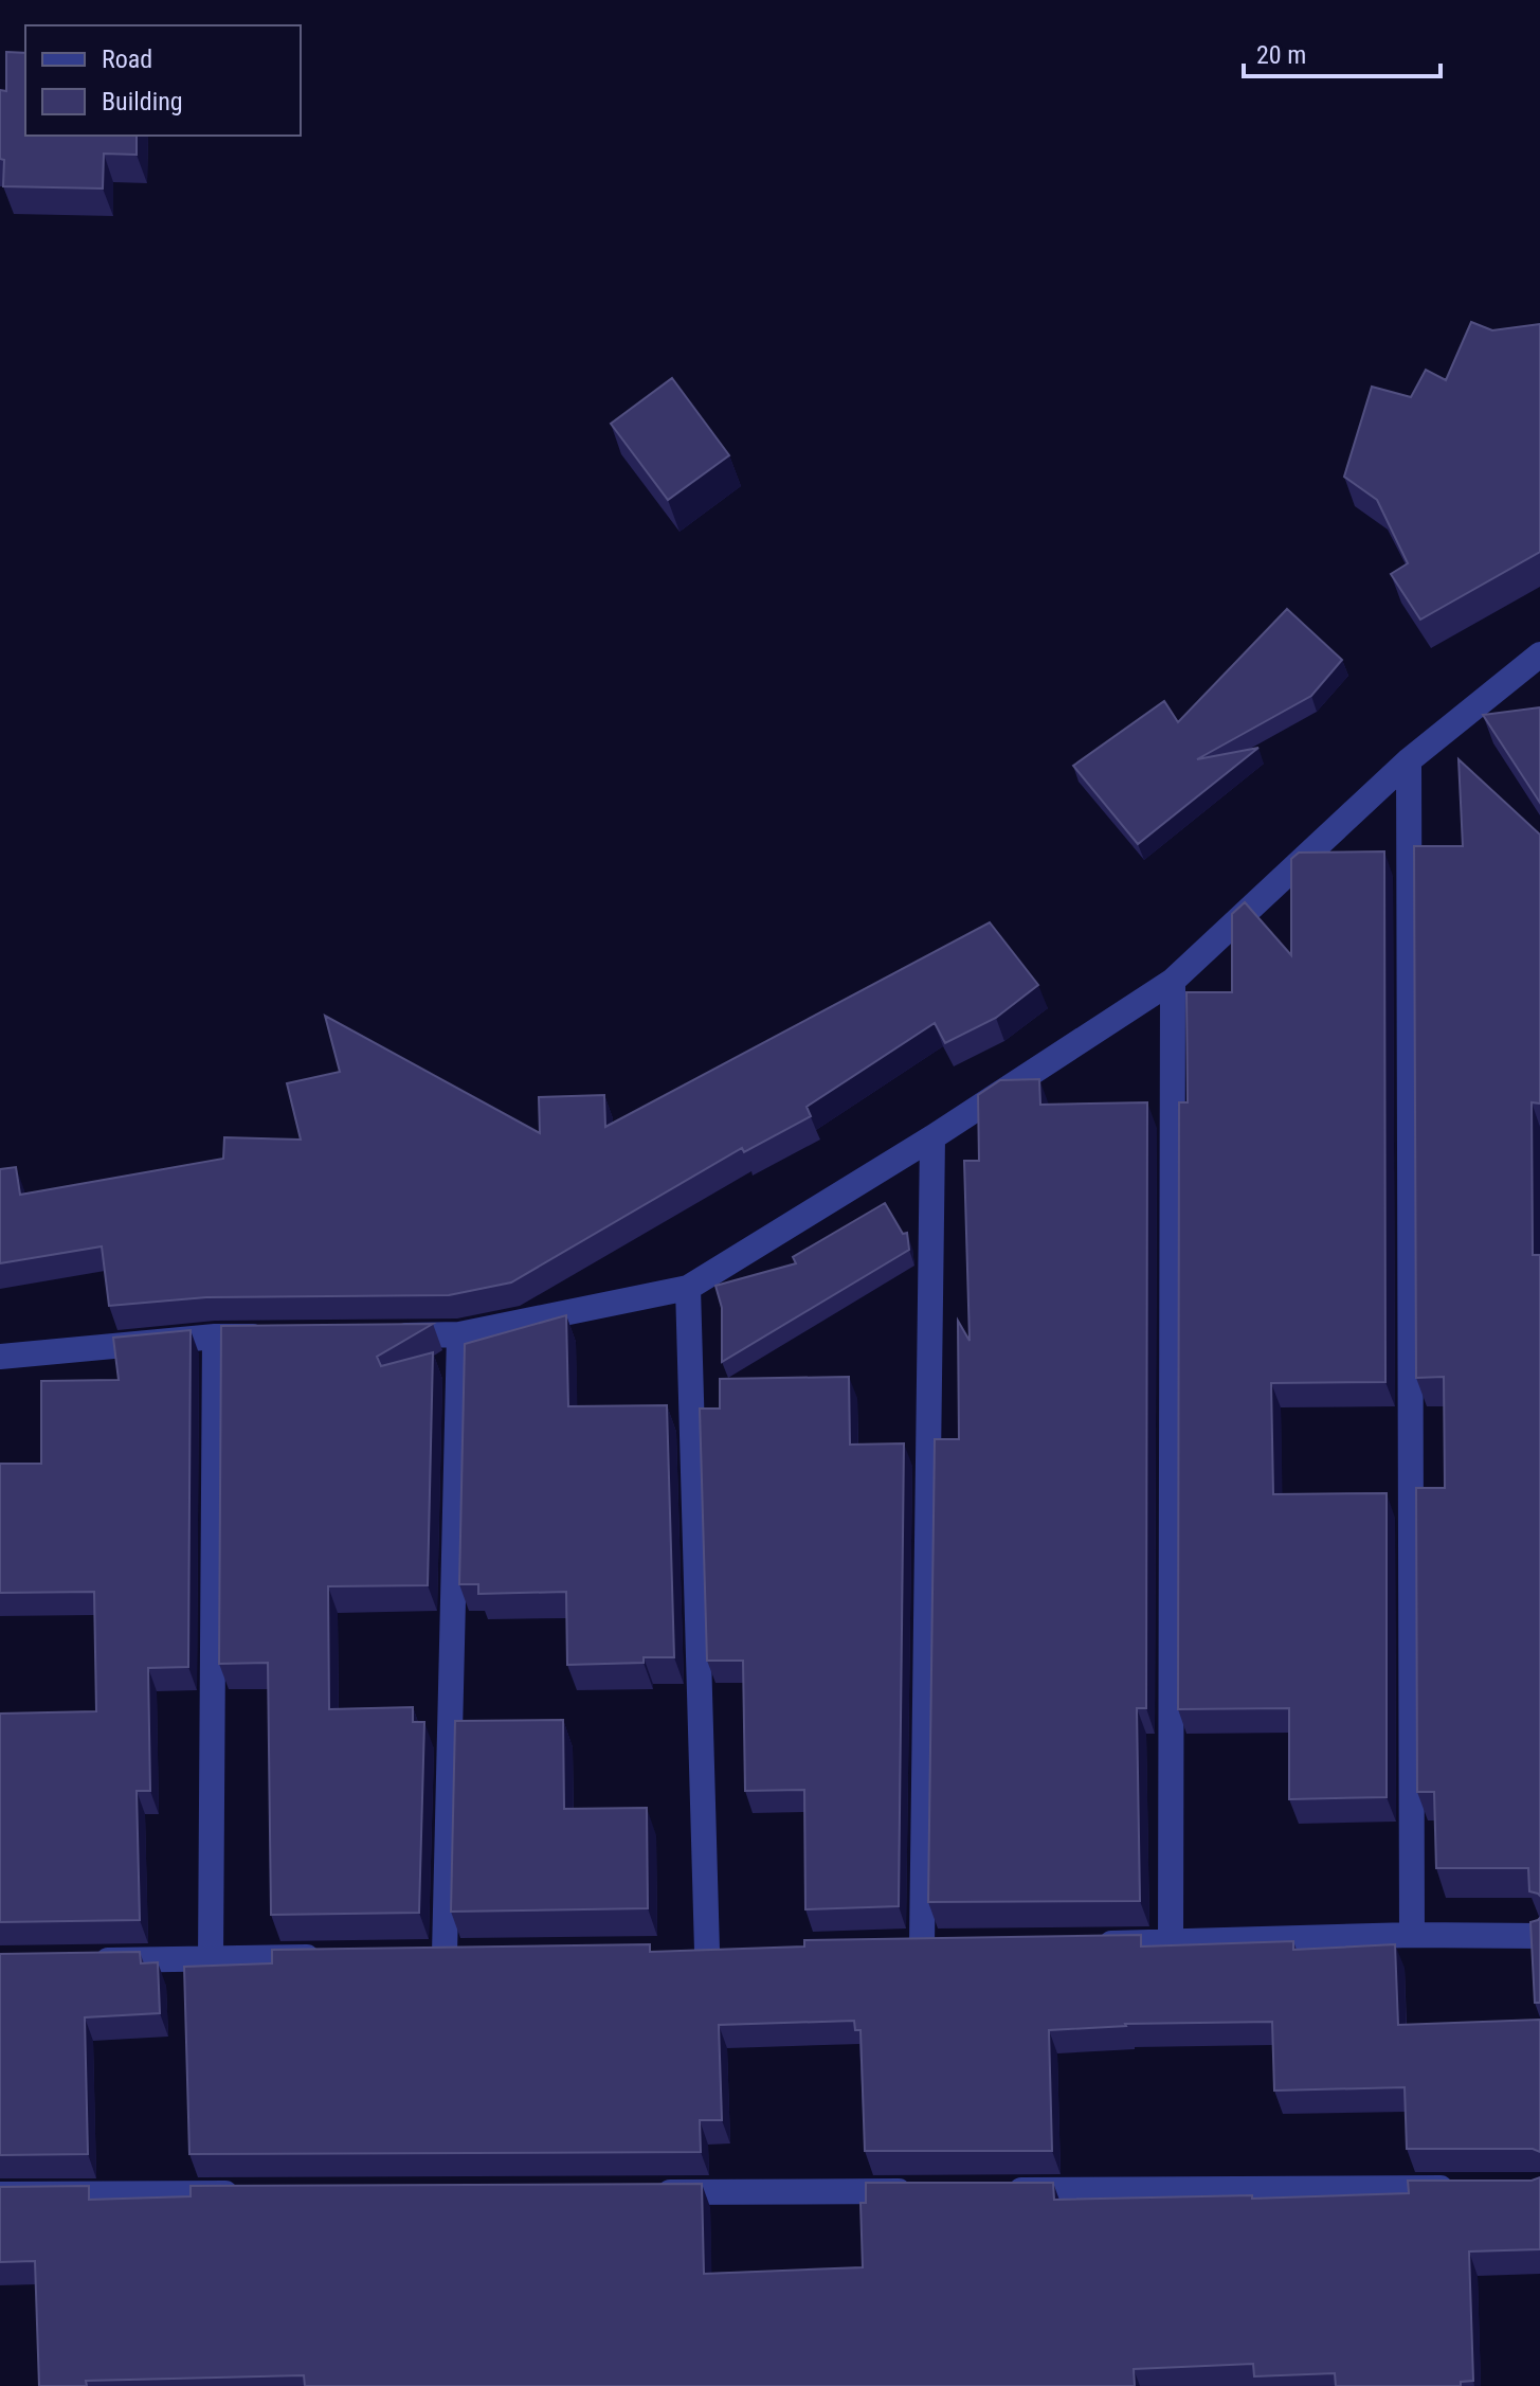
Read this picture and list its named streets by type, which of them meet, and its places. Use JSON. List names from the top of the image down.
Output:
{
  "legend": ["Road", "Building"],
  "scale_bar": "20 m"
}
